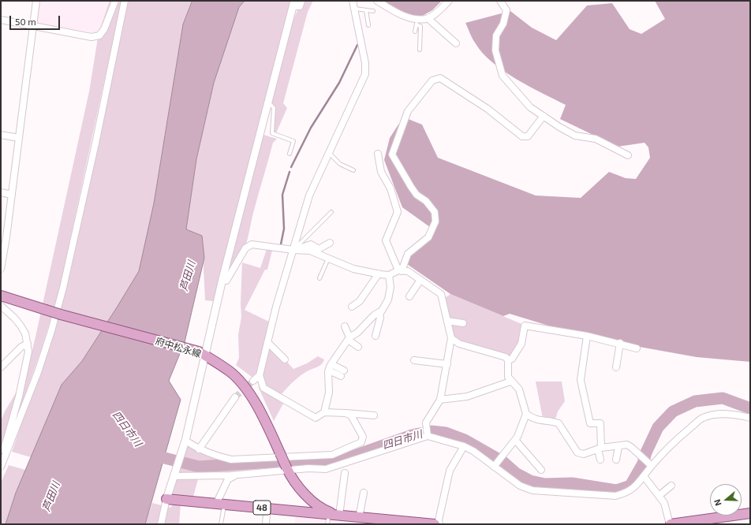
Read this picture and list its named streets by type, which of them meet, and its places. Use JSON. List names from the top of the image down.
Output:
{
  "streets": {
    "main road": ["府中松永線", "48"]
  },
  "water": ["芦田川", "四日市川"],
  "scale_bar": "50 m",
  "north": "left"
}
